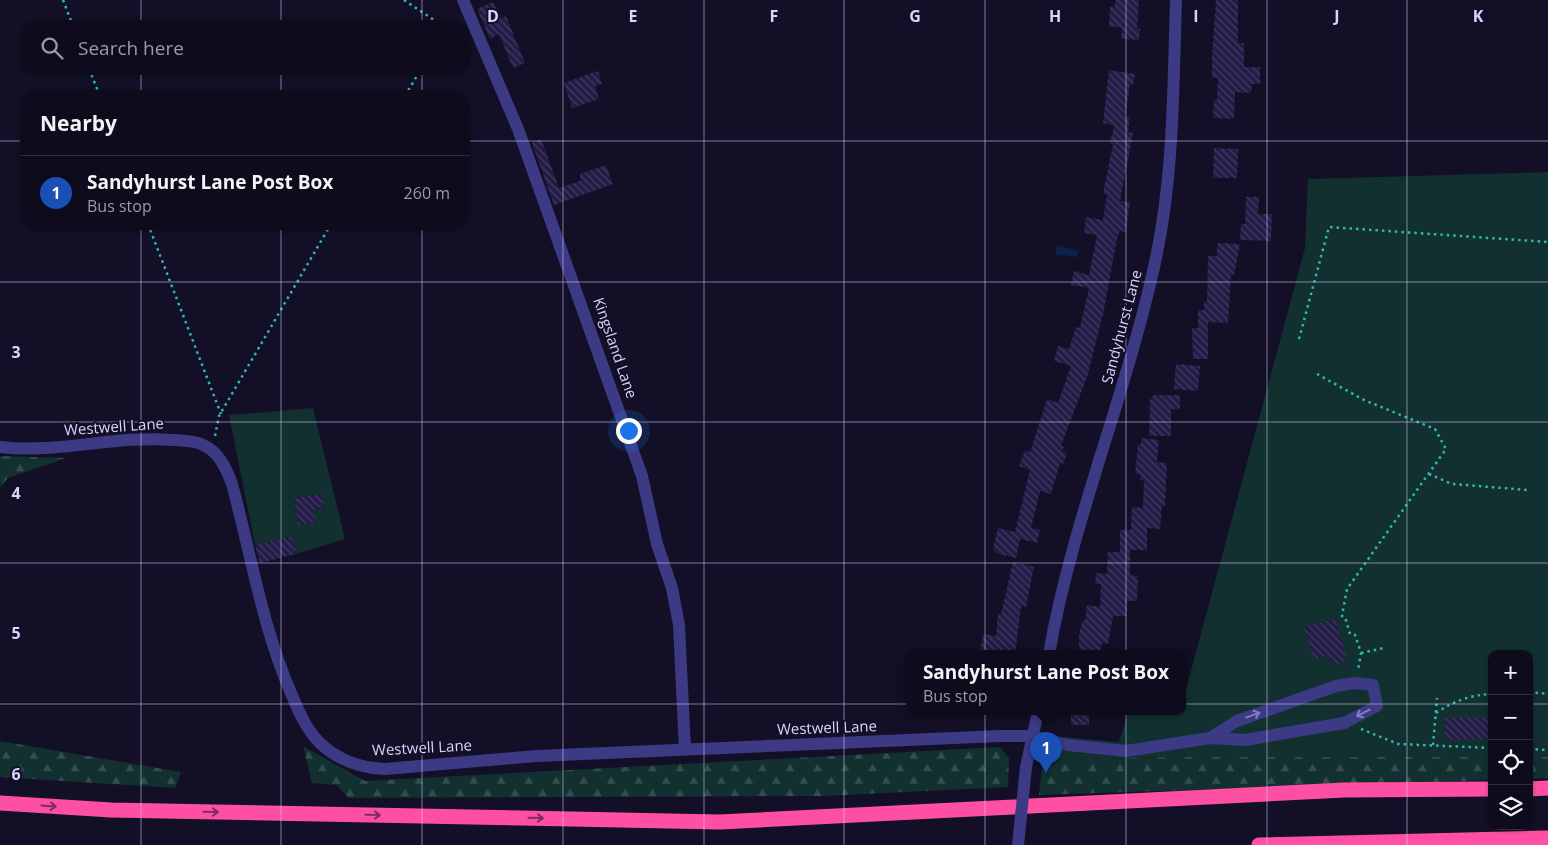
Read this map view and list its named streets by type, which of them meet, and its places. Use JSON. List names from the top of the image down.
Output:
{
  "streets": {
    "street": ["Sandyhurst Lane", "Kingsland Lane", "Westwell Lane"]
  },
  "crossings": [
    ["Kingsland Lane", "Westwell Lane"]
  ],
  "page": {
    "search": "Search here",
    "heading": "Nearby",
    "list": [
      {
        "mark": "1",
        "name": "Sandyhurst Lane Post Box",
        "note": "Bus stop",
        "value": "260 m"
      }
    ],
    "map_buttons": ["+", "−"],
    "popup": ["Sandyhurst Lane Post Box", "Bus stop"],
    "pins": "1"
  },
  "grid": {
    "columns": [
      "D",
      "E",
      "F",
      "G",
      "H",
      "I",
      "J",
      "K"
    ],
    "rows": [
      "3",
      "4",
      "5",
      "6"
    ]
  }
}
